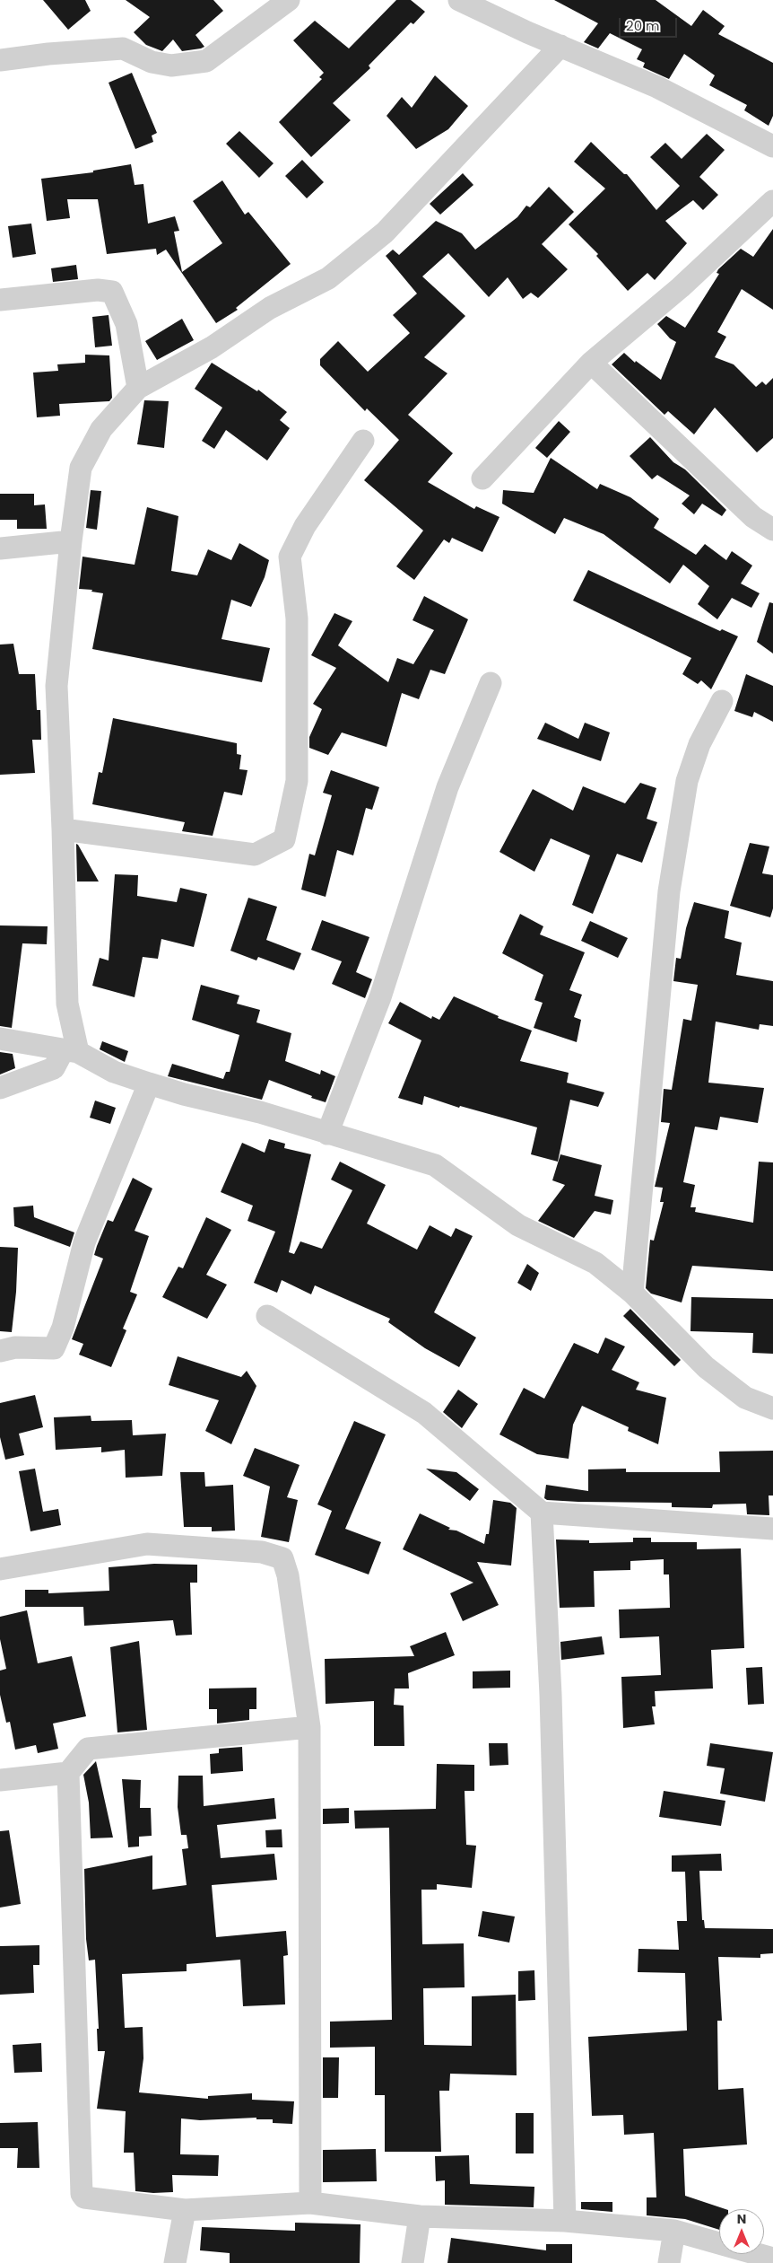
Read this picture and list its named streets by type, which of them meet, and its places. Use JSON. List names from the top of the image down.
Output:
{
  "scale_bar": "20 m",
  "north": "top"
}
